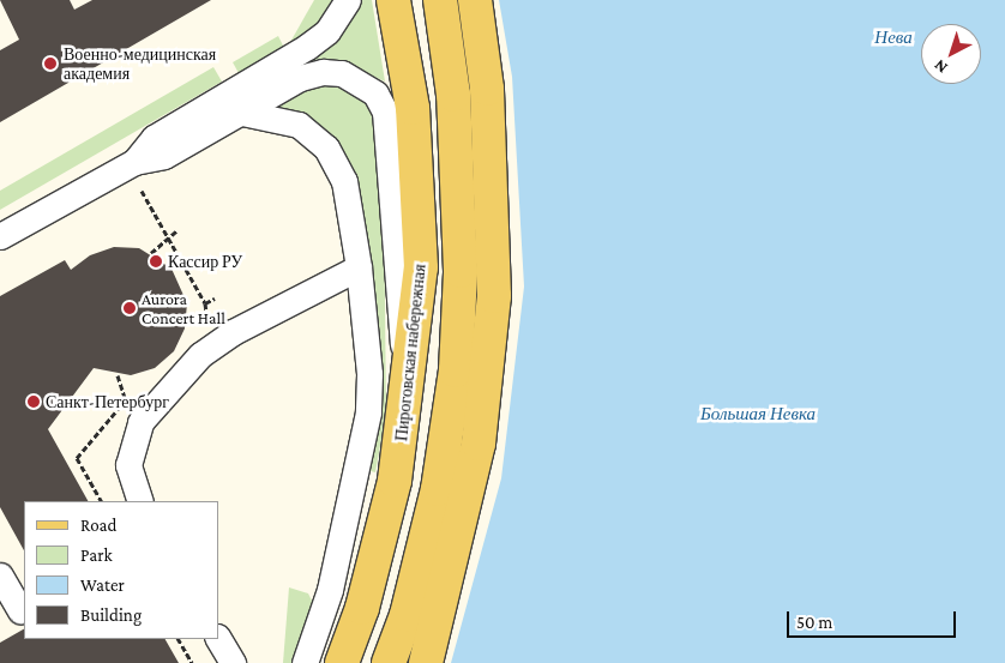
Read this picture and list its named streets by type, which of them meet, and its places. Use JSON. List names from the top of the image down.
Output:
{
  "streets": {
    "main road": ["Пироговская набережная"]
  },
  "water": ["Нева", "Большая Невка"],
  "places": [
    "Военно-медицинская академия",
    "Кассир РУ",
    "Aurora Concert Hall",
    "Санкт-Петербург"
  ],
  "legend": [
    "Road",
    "Park",
    "Water",
    "Building"
  ],
  "scale_bar": "50 m",
  "north": "bottom left"
}
